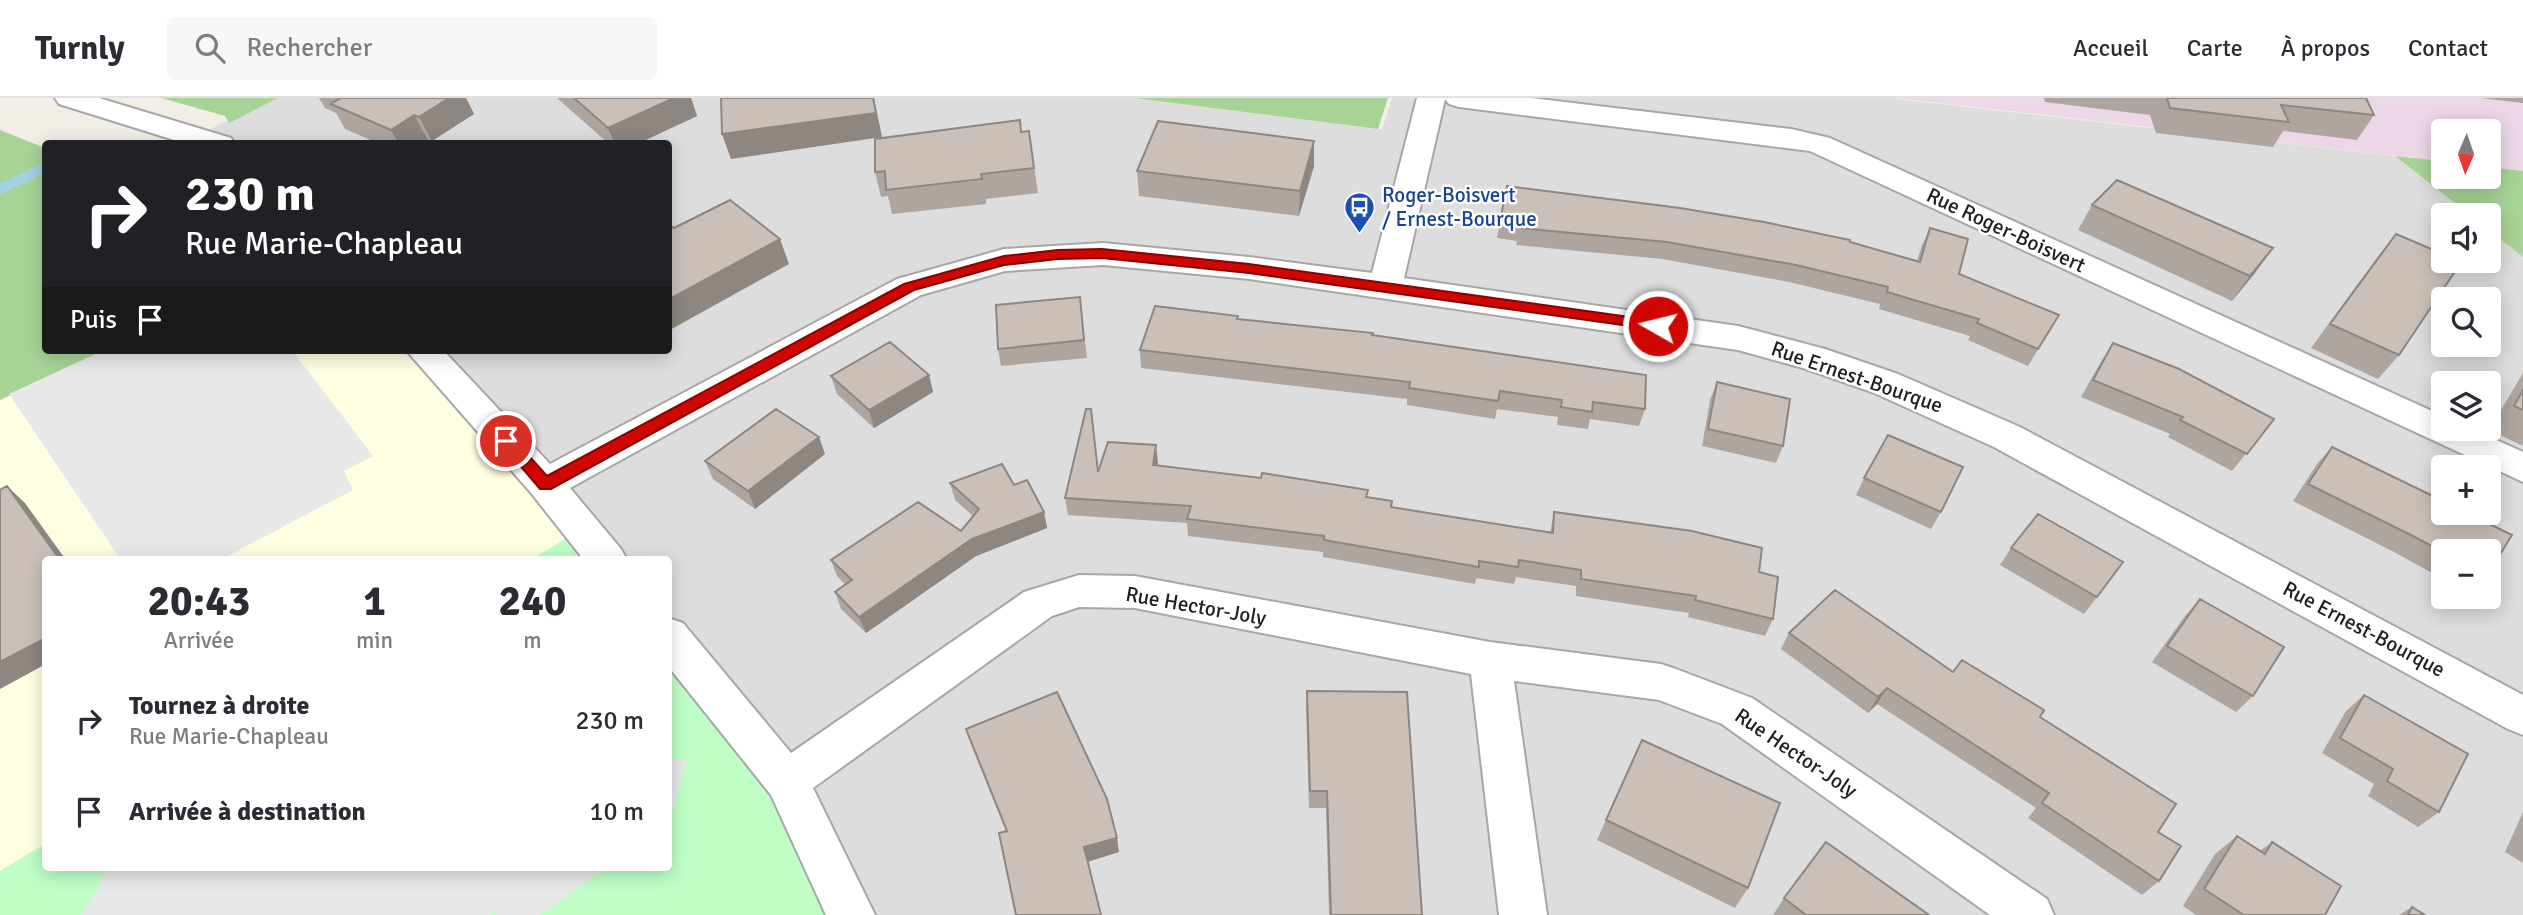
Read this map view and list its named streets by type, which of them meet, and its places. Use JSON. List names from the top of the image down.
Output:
{
  "streets": {
    "street": ["Rue Roger-Boisvert", "Rue Ernest-Bourque", "Rue Hector-Joly"]
  },
  "places": {
    "bus stop": ["Roger-Boisvert / Ernest-Bourque"]
  },
  "north": "bottom",
  "page": {
    "header": "Turnly",
    "search": "Rechercher",
    "nav": [
      "Accueil",
      "Carte",
      "À propos",
      "Contact"
    ],
    "map_buttons": ["+", "−"],
    "turn": ["230 m", "Rue Marie-Chapleau"],
    "then": "Puis",
    "eta": [
      "20:43",
      "Arrivée",
      "1",
      "min",
      "240",
      "m"
    ],
    "list": [
      {
        "name": "Tournez à droite",
        "note": "Rue Marie-Chapleau",
        "value": "230 m"
      },
      {
        "name": "Arrivée à destination",
        "value": "10 m"
      }
    ]
  }
}
